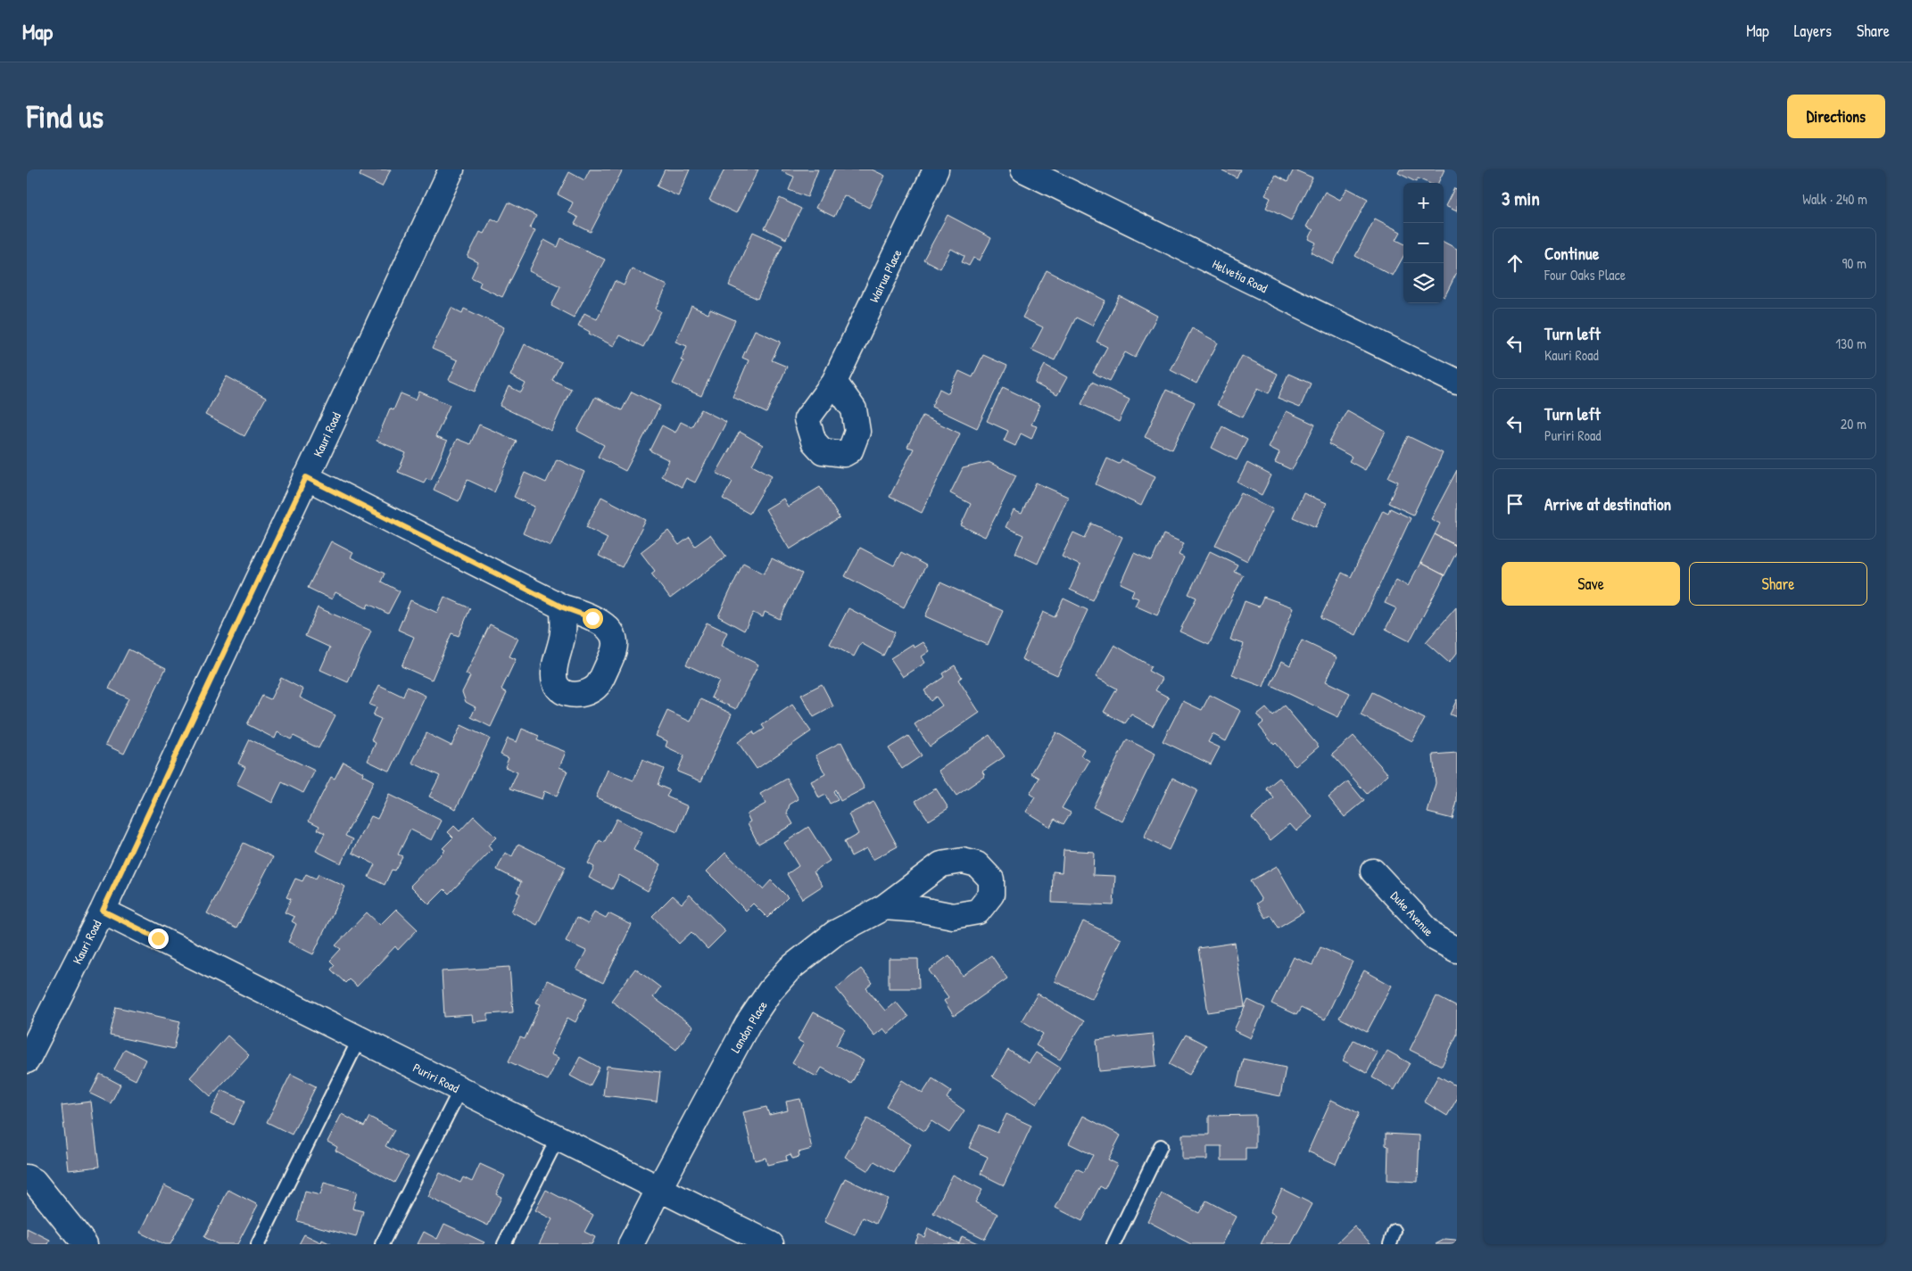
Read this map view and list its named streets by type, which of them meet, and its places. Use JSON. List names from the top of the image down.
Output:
{
  "streets": {
    "street": [
      "Wairua Place",
      "Helvetia Road",
      "Kauri Road",
      "Duke Avenue",
      "Landon Place",
      "Puriri Road"
    ]
  },
  "crossings": [
    ["Kauri Road", "Puriri Road"],
    ["Landon Place", "Puriri Road"]
  ],
  "page": {
    "header": "Map",
    "nav": ["Map", "Layers", "Share"],
    "buttons": [
      "Directions",
      ["Save", "Share"]
    ],
    "title": "Find us",
    "heading": ["3 min", "Walk · 240 m"],
    "map_buttons": ["+", "−"],
    "list": [
      ["Continue", "Four Oaks Place", "90 m"],
      ["Turn left", "Kauri Road", "130 m"],
      ["Turn left", "Puriri Road", "20 m"],
      "Arrive at destination"
    ]
  }
}
